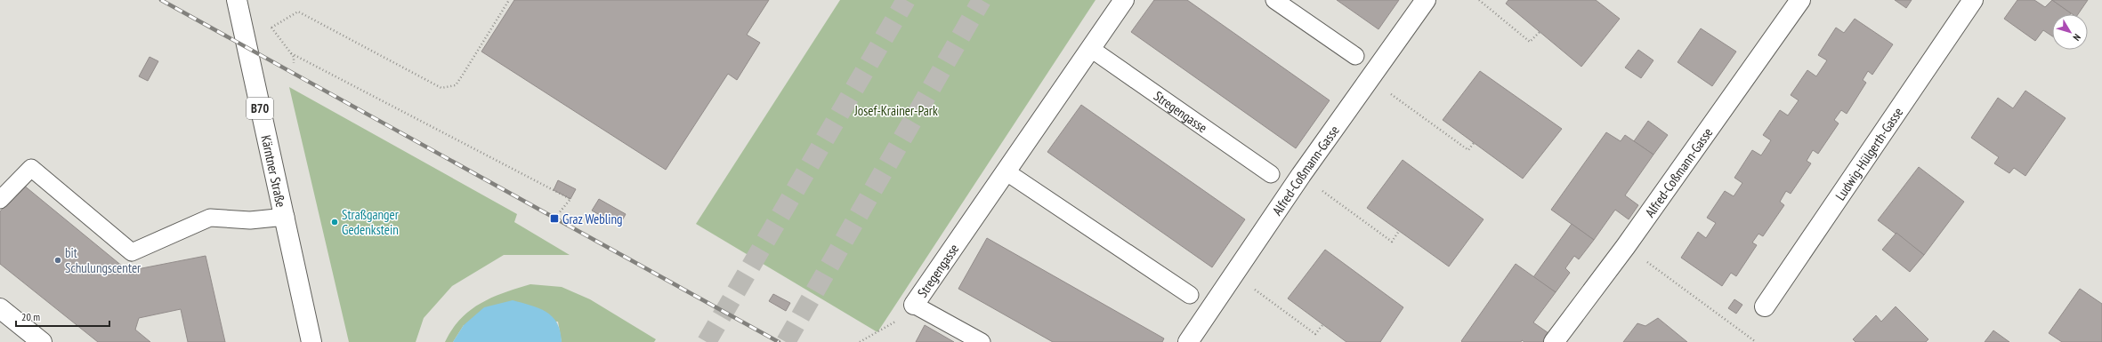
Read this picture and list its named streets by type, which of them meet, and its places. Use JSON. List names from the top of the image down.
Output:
{
  "streets": {
    "street": [
      "B70",
      "Stregengasse",
      "Ludwig-Hülgerth-Gasse",
      "Kärntner Straße",
      "Alfred-Coßmann-Gasse"
    ]
  },
  "parks": ["Josef-Krainer-Park"],
  "places": {
    "transit": ["Graz Webling"],
    "other": ["Straßganger Gedenkstein", "bit Schulungscenter"]
  },
  "scale_bar": "20 m",
  "north": "bottom right"
}
